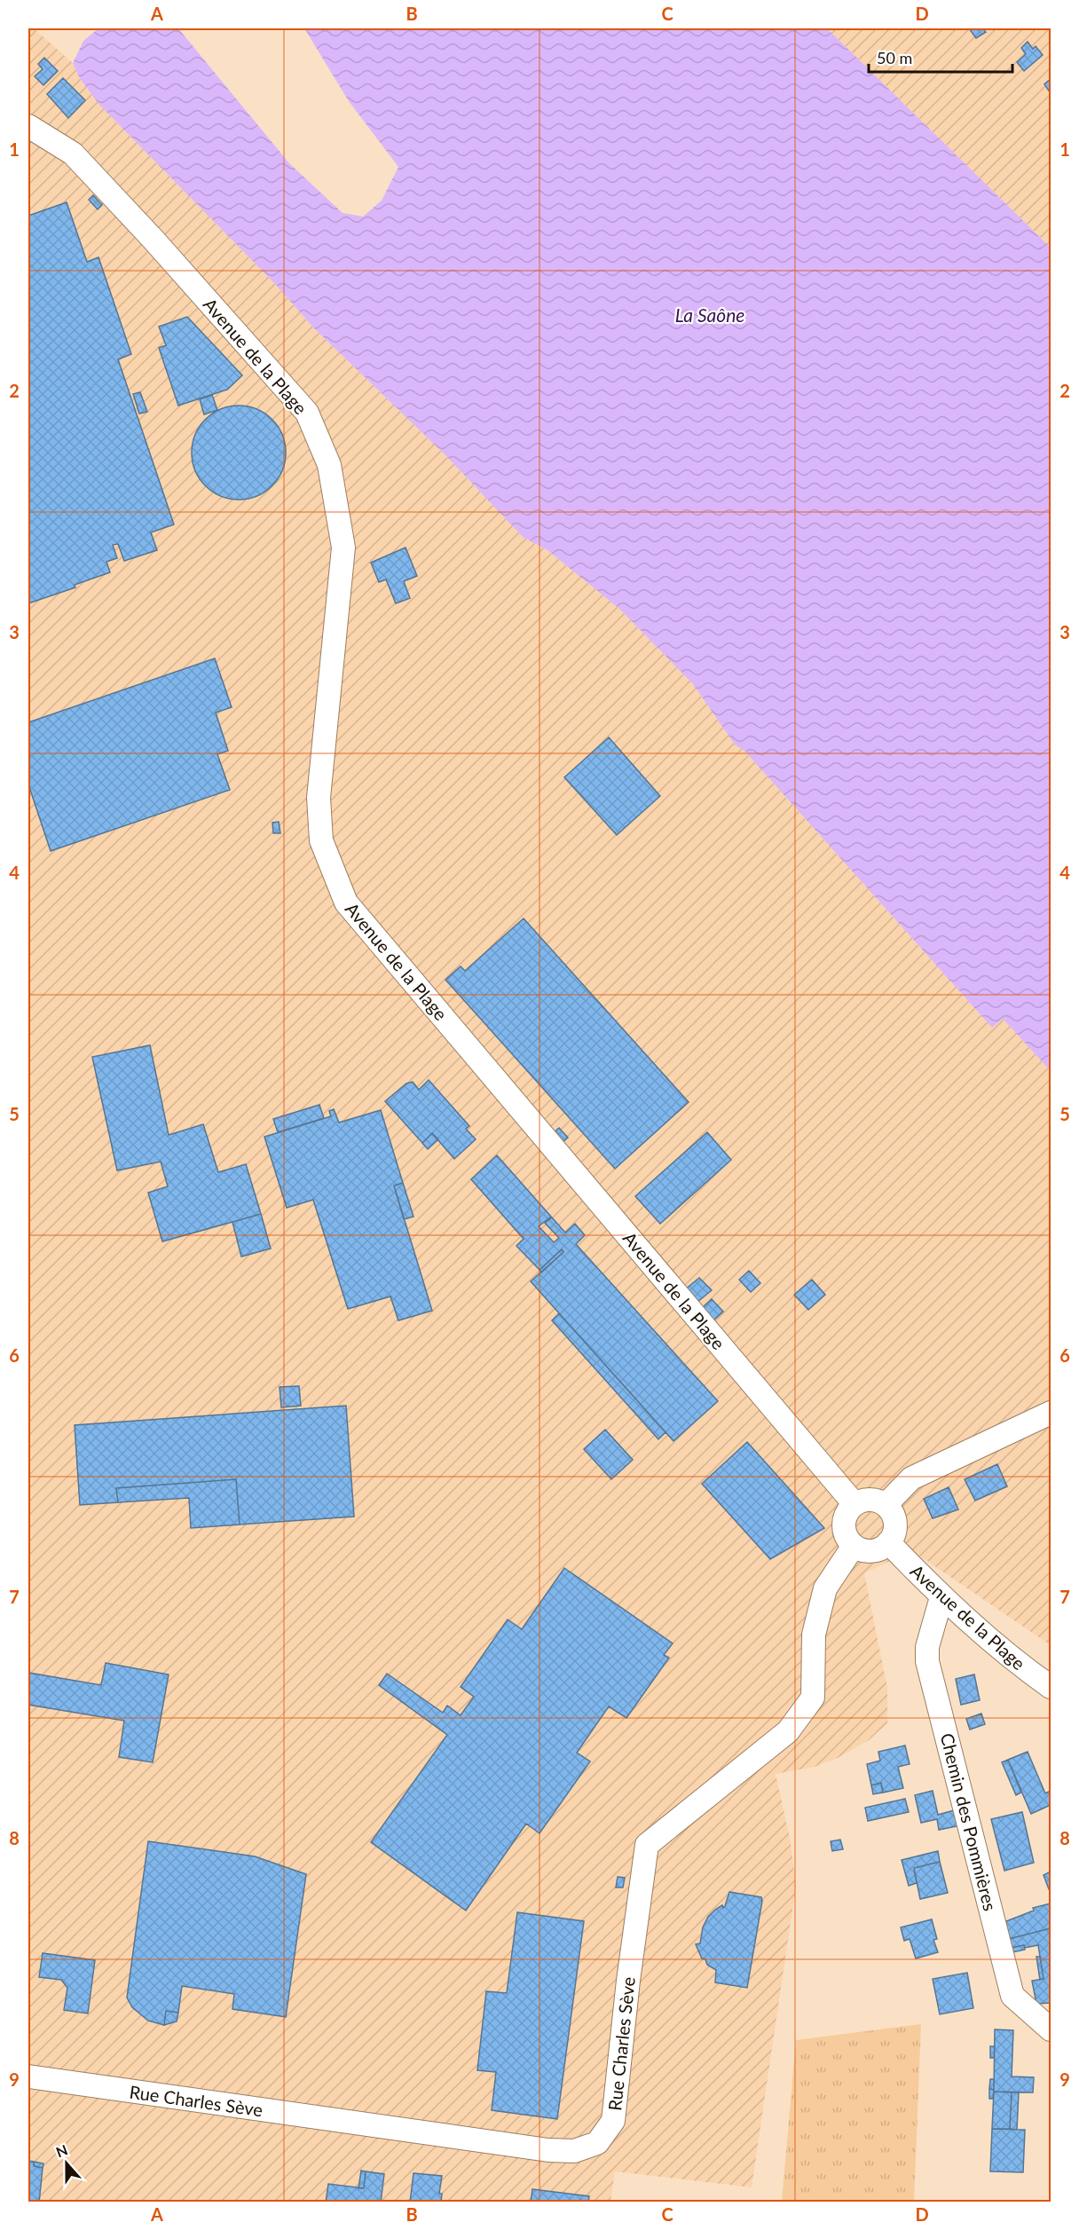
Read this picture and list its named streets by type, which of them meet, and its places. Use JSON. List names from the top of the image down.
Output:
{
  "streets": {
    "street": ["Avenue de la Plage", "Chemin des Pommières", "Rue Charles Sève"]
  },
  "crossings": [
    ["Avenue de la Plage", "Chemin des Pommières"],
    ["Avenue de la Plage", "Rue Charles Sève"]
  ],
  "water": ["La Saône"],
  "scale_bar": "50 m",
  "north": "top",
  "grid": {
    "columns": [
      "A",
      "B",
      "C",
      "D"
    ],
    "rows": [
      "1",
      "2",
      "3",
      "4",
      "5",
      "6",
      "7",
      "8",
      "9"
    ]
  }
}
